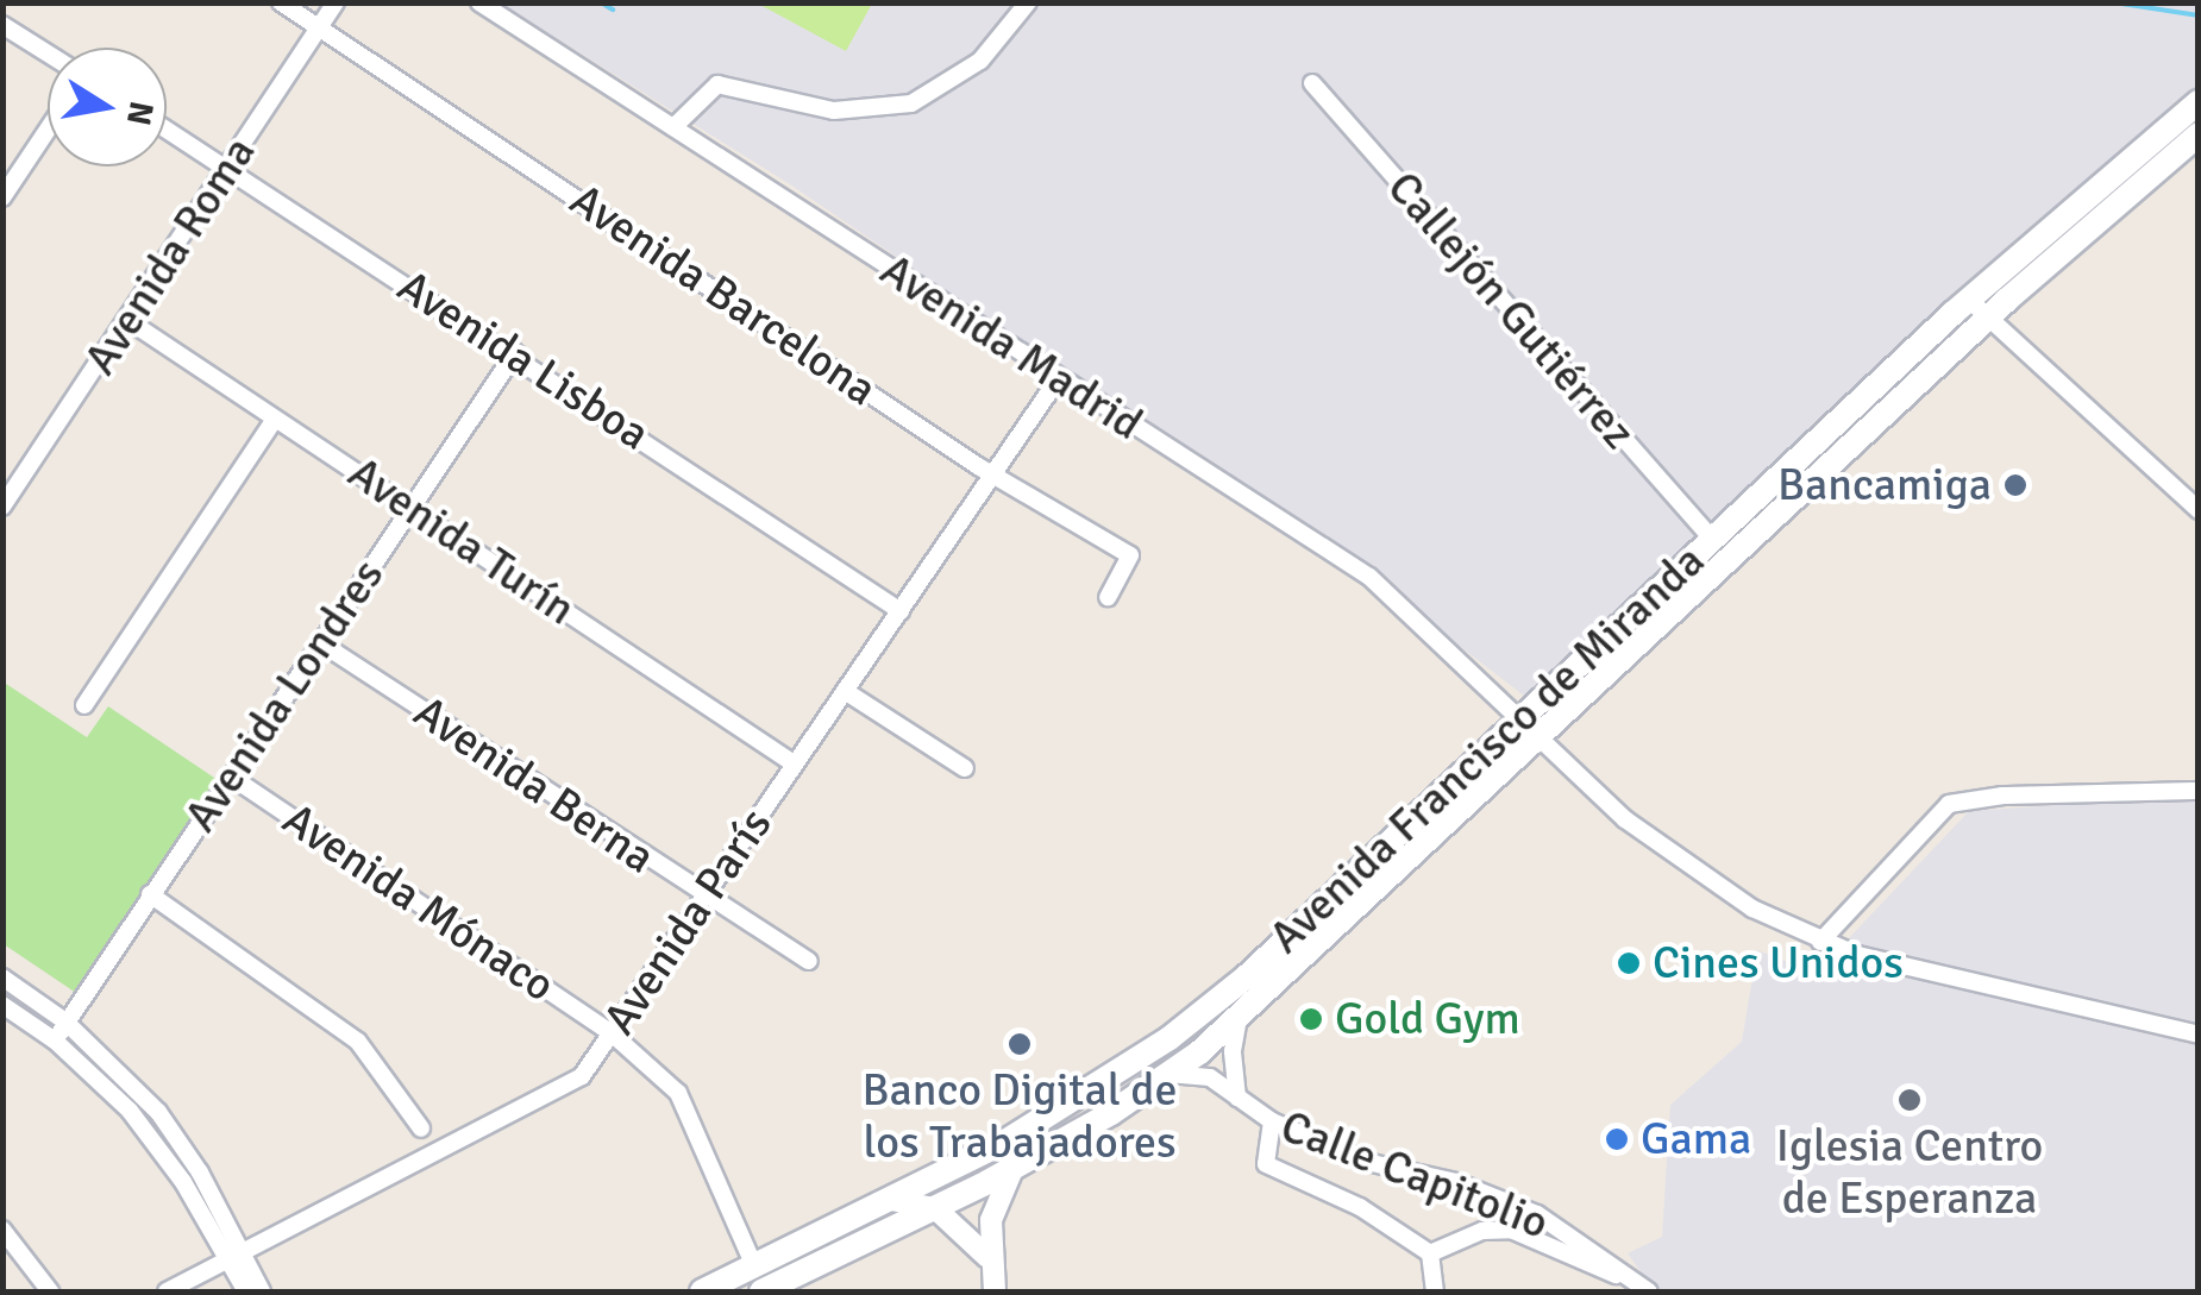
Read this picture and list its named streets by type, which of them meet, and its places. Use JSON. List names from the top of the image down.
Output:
{
  "streets": {
    "main road": ["Avenida Francisco de Miranda"],
    "street": [
      "Avenida Roma",
      "Avenida Barcelona",
      "Callejón Gutiérrez",
      "Avenida Madrid",
      "Avenida Lisboa",
      "Avenida Turín",
      "Avenida Londres",
      "Avenida Berna",
      "Avenida Mónaco",
      "Avenida París",
      "Calle Capitolio"
    ]
  },
  "crossings": [
    ["Avenida Roma", "Avenida Barcelona"],
    ["Avenida Roma", "Avenida Lisboa"],
    ["Avenida Roma", "Avenida Turín"],
    ["Avenida Barcelona", "Avenida París"],
    ["Callejón Gutiérrez", "Avenida Francisco de Miranda"],
    ["Avenida Madrid", "Avenida Francisco de Miranda"],
    ["Avenida Madrid", "Avenida París"],
    ["Avenida Lisboa", "Avenida Londres"],
    ["Avenida Lisboa", "Avenida París"],
    ["Avenida Turín", "Avenida Londres"],
    ["Avenida Turín", "Avenida París"],
    ["Avenida Londres", "Avenida Berna"],
    ["Avenida Londres", "Avenida Mónaco"],
    ["Avenida Francisco de Miranda", "Avenida Mónaco"],
    ["Avenida Francisco de Miranda", "Calle Capitolio"],
    ["Avenida Berna", "Avenida París"],
    ["Avenida Mónaco", "Avenida París"]
  ],
  "places": [
    "Bancamiga",
    "Cines Unidos",
    "Gold Gym",
    "Banco Digital de los Trabajadores",
    "Iglesia Centro de Esperanza",
    "Gama"
  ],
  "north": "right"
}
